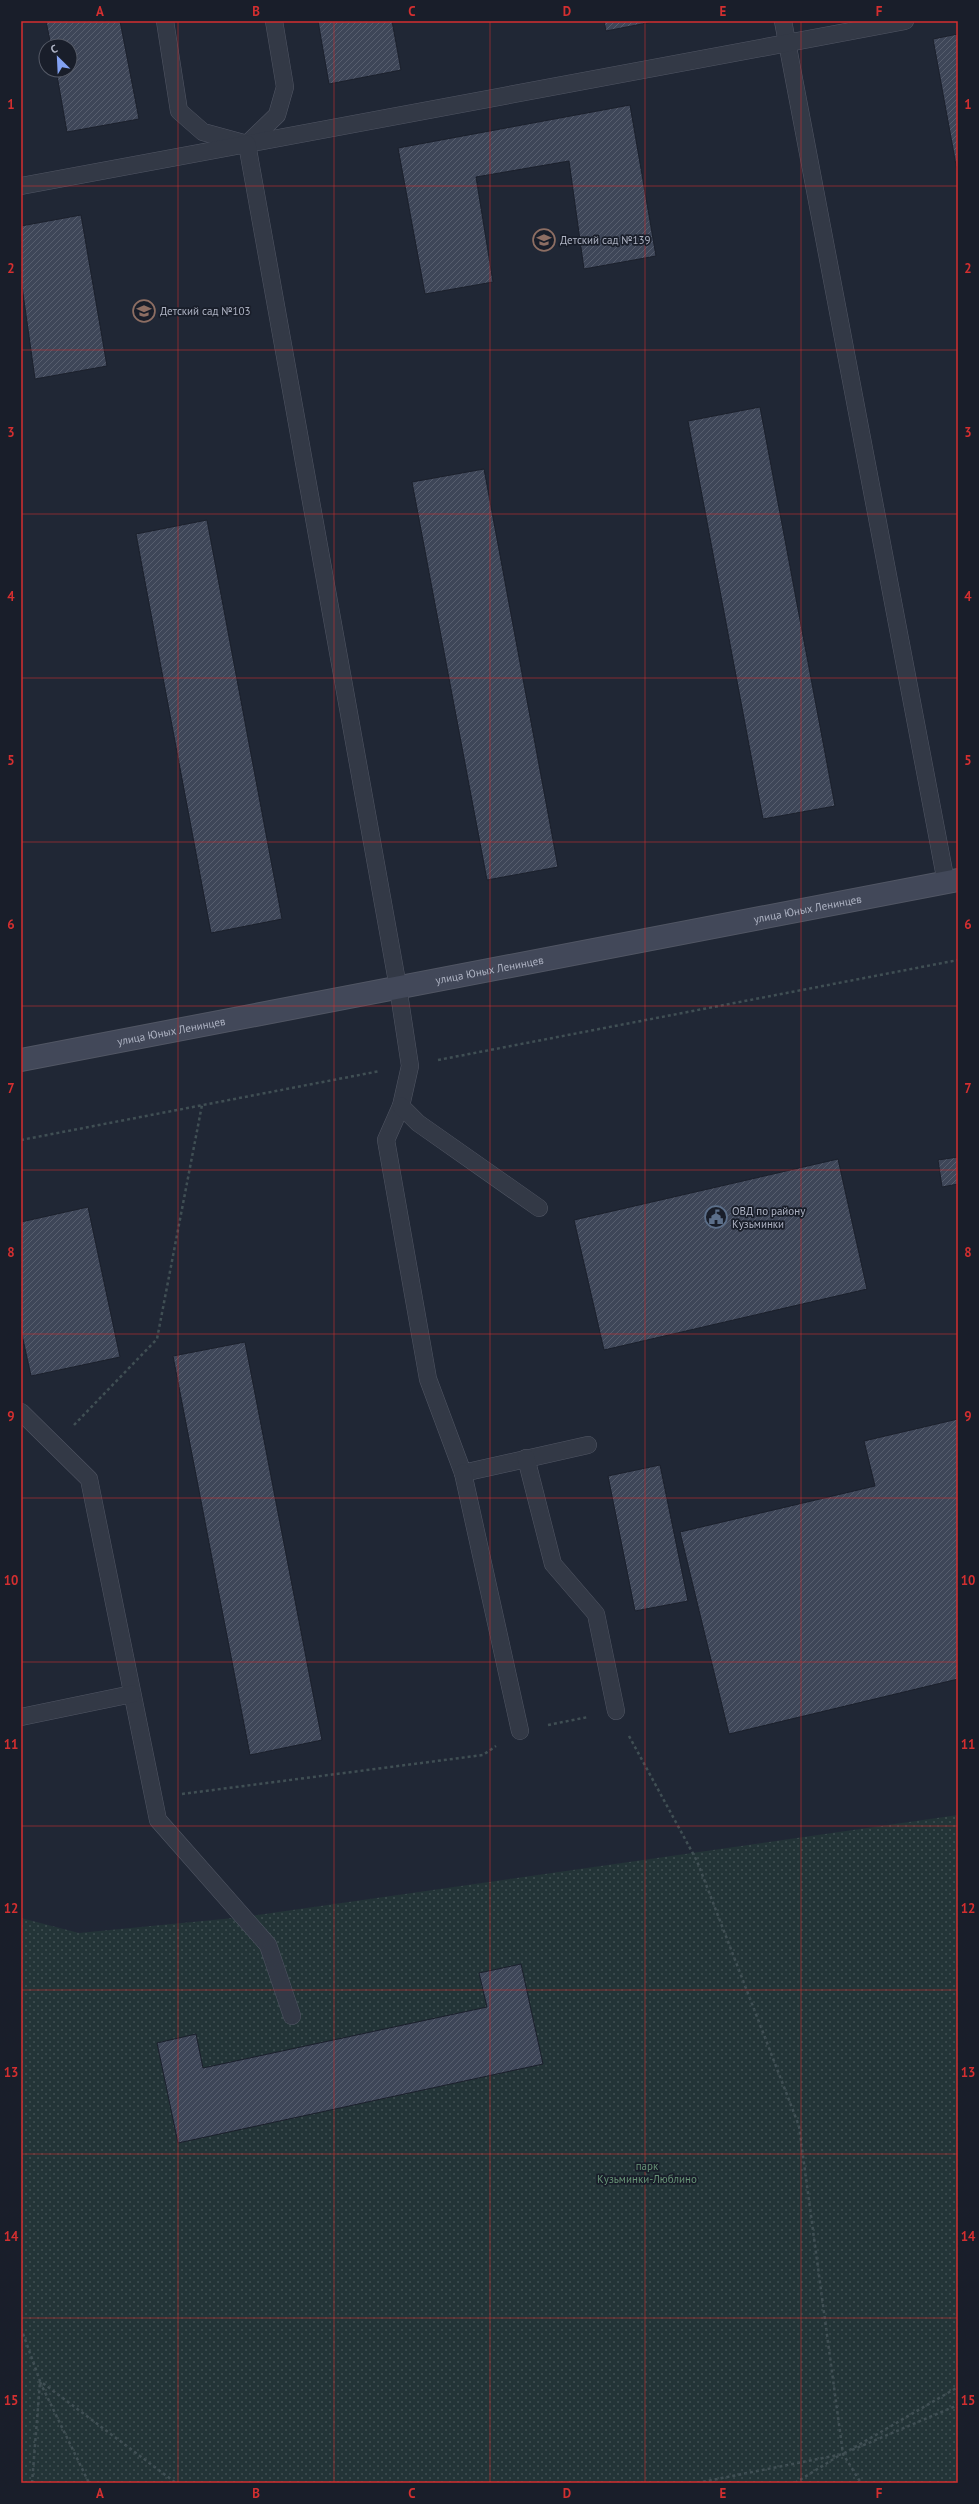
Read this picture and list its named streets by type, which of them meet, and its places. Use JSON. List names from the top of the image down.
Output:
{
  "streets": {
    "main road": ["улица Юных Ленинцев"]
  },
  "parks": ["парк Кузьминки-Люблино"],
  "places": {
    "school or university": ["Детский сад №139", "Детский сад №103"],
    "public building": ["ОВД по району Кузьминки"]
  },
  "north": "top left",
  "grid": {
    "columns": [
      "A",
      "B",
      "C",
      "D",
      "E",
      "F"
    ],
    "rows": [
      "1",
      "2",
      "3",
      "4",
      "5",
      "6",
      "7",
      "8",
      "9",
      "10",
      "11",
      "12",
      "13",
      "14",
      "15"
    ]
  }
}
